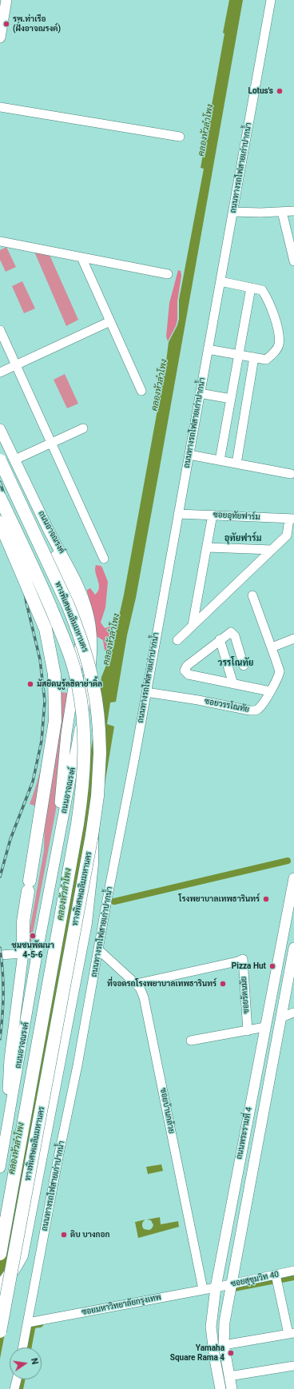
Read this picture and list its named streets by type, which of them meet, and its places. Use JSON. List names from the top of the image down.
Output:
{
  "streets": {
    "highway": ["ทางพิเศษเฉลิมมหานคร"],
    "main road": ["ถนนอาจณรงค์", "ถนนพระรามที่ 4"],
    "street": [
      "ถนนทางรถไฟสายเก่าปากน้ำ",
      "ซอยอุทัยฟาร์ม",
      "ซอยวรรโณทัย",
      "ซอยรัตนมัย",
      "ซอยบ้านกล้วย",
      "ซอยสุขุมวิท 40",
      "ซอยมหาวิทยาลัยกรุงเทพ"
    ]
  },
  "crossings": [
    ["ถนนทางรถไฟสายเก่าปากน้ำ", "ซอยอุทัยฟาร์ม"],
    ["ถนนทางรถไฟสายเก่าปากน้ำ", "ซอยวรรโณทัย"],
    ["ถนนทางรถไฟสายเก่าปากน้ำ", "ซอยบ้านกล้วย"],
    ["ถนนทางรถไฟสายเก่าปากน้ำ", "ซอยมหาวิทยาลัยกรุงเทพ"],
    ["ถนนอาจณรงค์", "ทางพิเศษเฉลิมมหานคร"],
    ["ซอยรัตนมัย", "ซอยบ้านกล้วย"],
    ["ซอยบ้านกล้วย", "ซอยมหาวิทยาลัยกรุงเทพ"],
    ["ถนนพระรามที่ 4", "ซอยสุขุมวิท 40"],
    ["ถนนพระรามที่ 4", "ซอยมหาวิทยาลัยกรุงเทพ"],
    ["ซอยสุขุมวิท 40", "ซอยมหาวิทยาลัยกรุงเทพ"]
  ],
  "districts": ["อุทัยฟาร์ม", "วรรโณทัย"],
  "water": ["คลองหัวลำโพง"],
  "places": [
    "รพ.ท่าเรือ (ฝั่งอาจณรงค์)",
    "Lotus's",
    "มัสยิดนูรู้ลฮิดาย่าติ้ล",
    "โรงพยาบาลเทพธารินทร์",
    "ชุมชนพัฒนา 4-5-6",
    "Pizza Hut",
    "ที่จอดรถโรงพยาบาลเทพธารินทร์",
    "ดิบ บางกอก",
    "Yamaha Square Rama 4"
  ],
  "north": "right"
}
